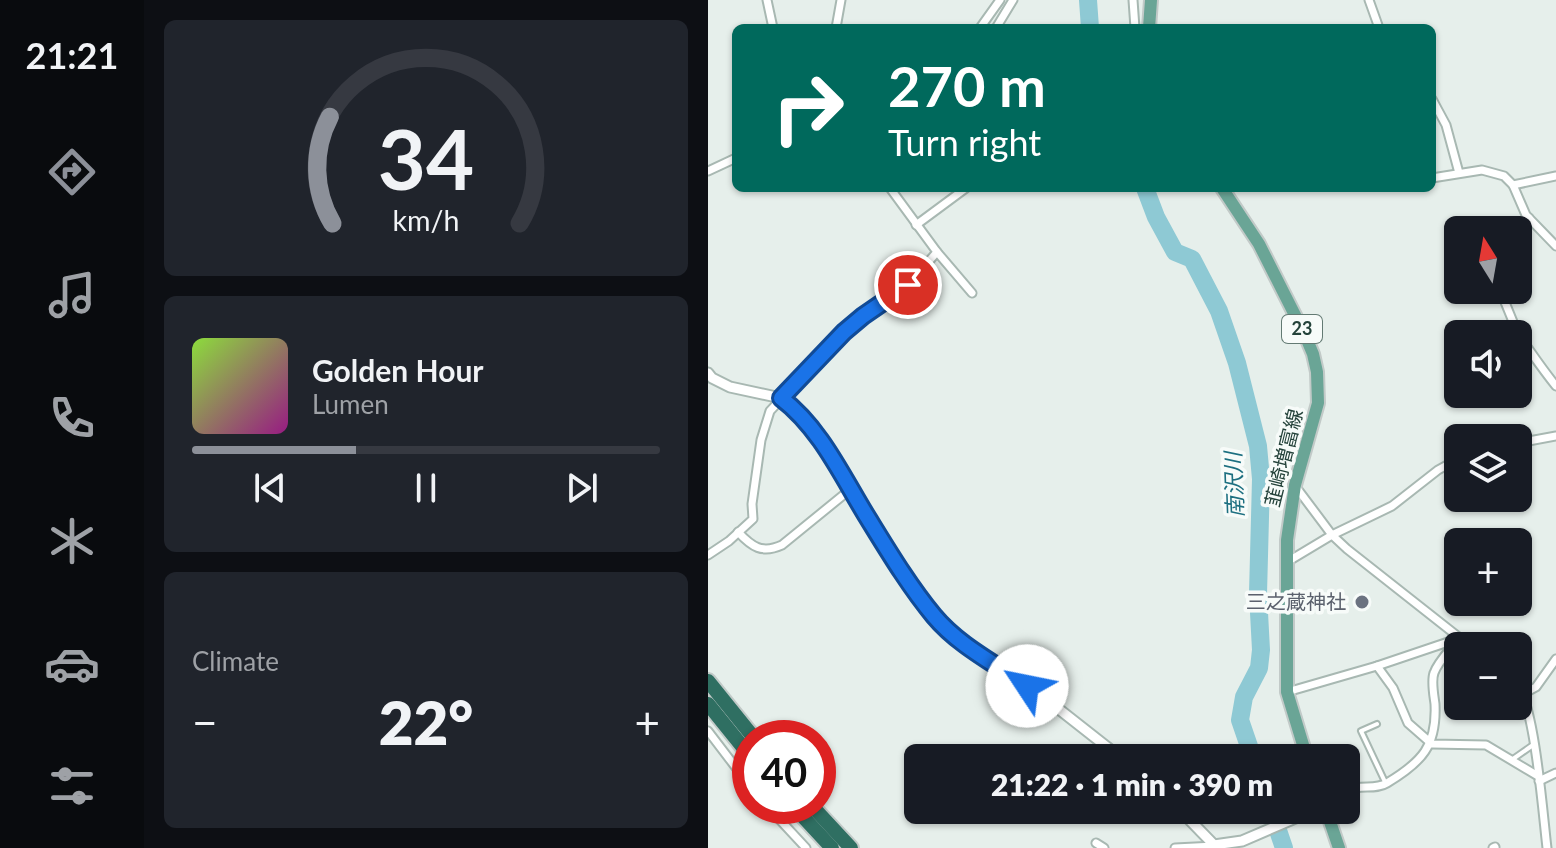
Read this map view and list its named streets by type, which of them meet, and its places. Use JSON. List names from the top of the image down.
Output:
{
  "streets": {
    "main road": ["23", "韮崎増富線"]
  },
  "water": ["南沢川"],
  "places": ["三之蔵神社"],
  "north": "top",
  "page": {
    "tabs": "21:21",
    "turn": ["270 m", "Turn right"],
    "map_buttons": ["+", "−"],
    "song": ["Golden Hour", "Lumen"],
    "tile": "Climate",
    "heat": ["−", "22°", "+"],
    "limit": "40",
    "trip": "21:22 · 1 min · 390 m",
    "gauge": ["34", "km/h"]
  }
}
